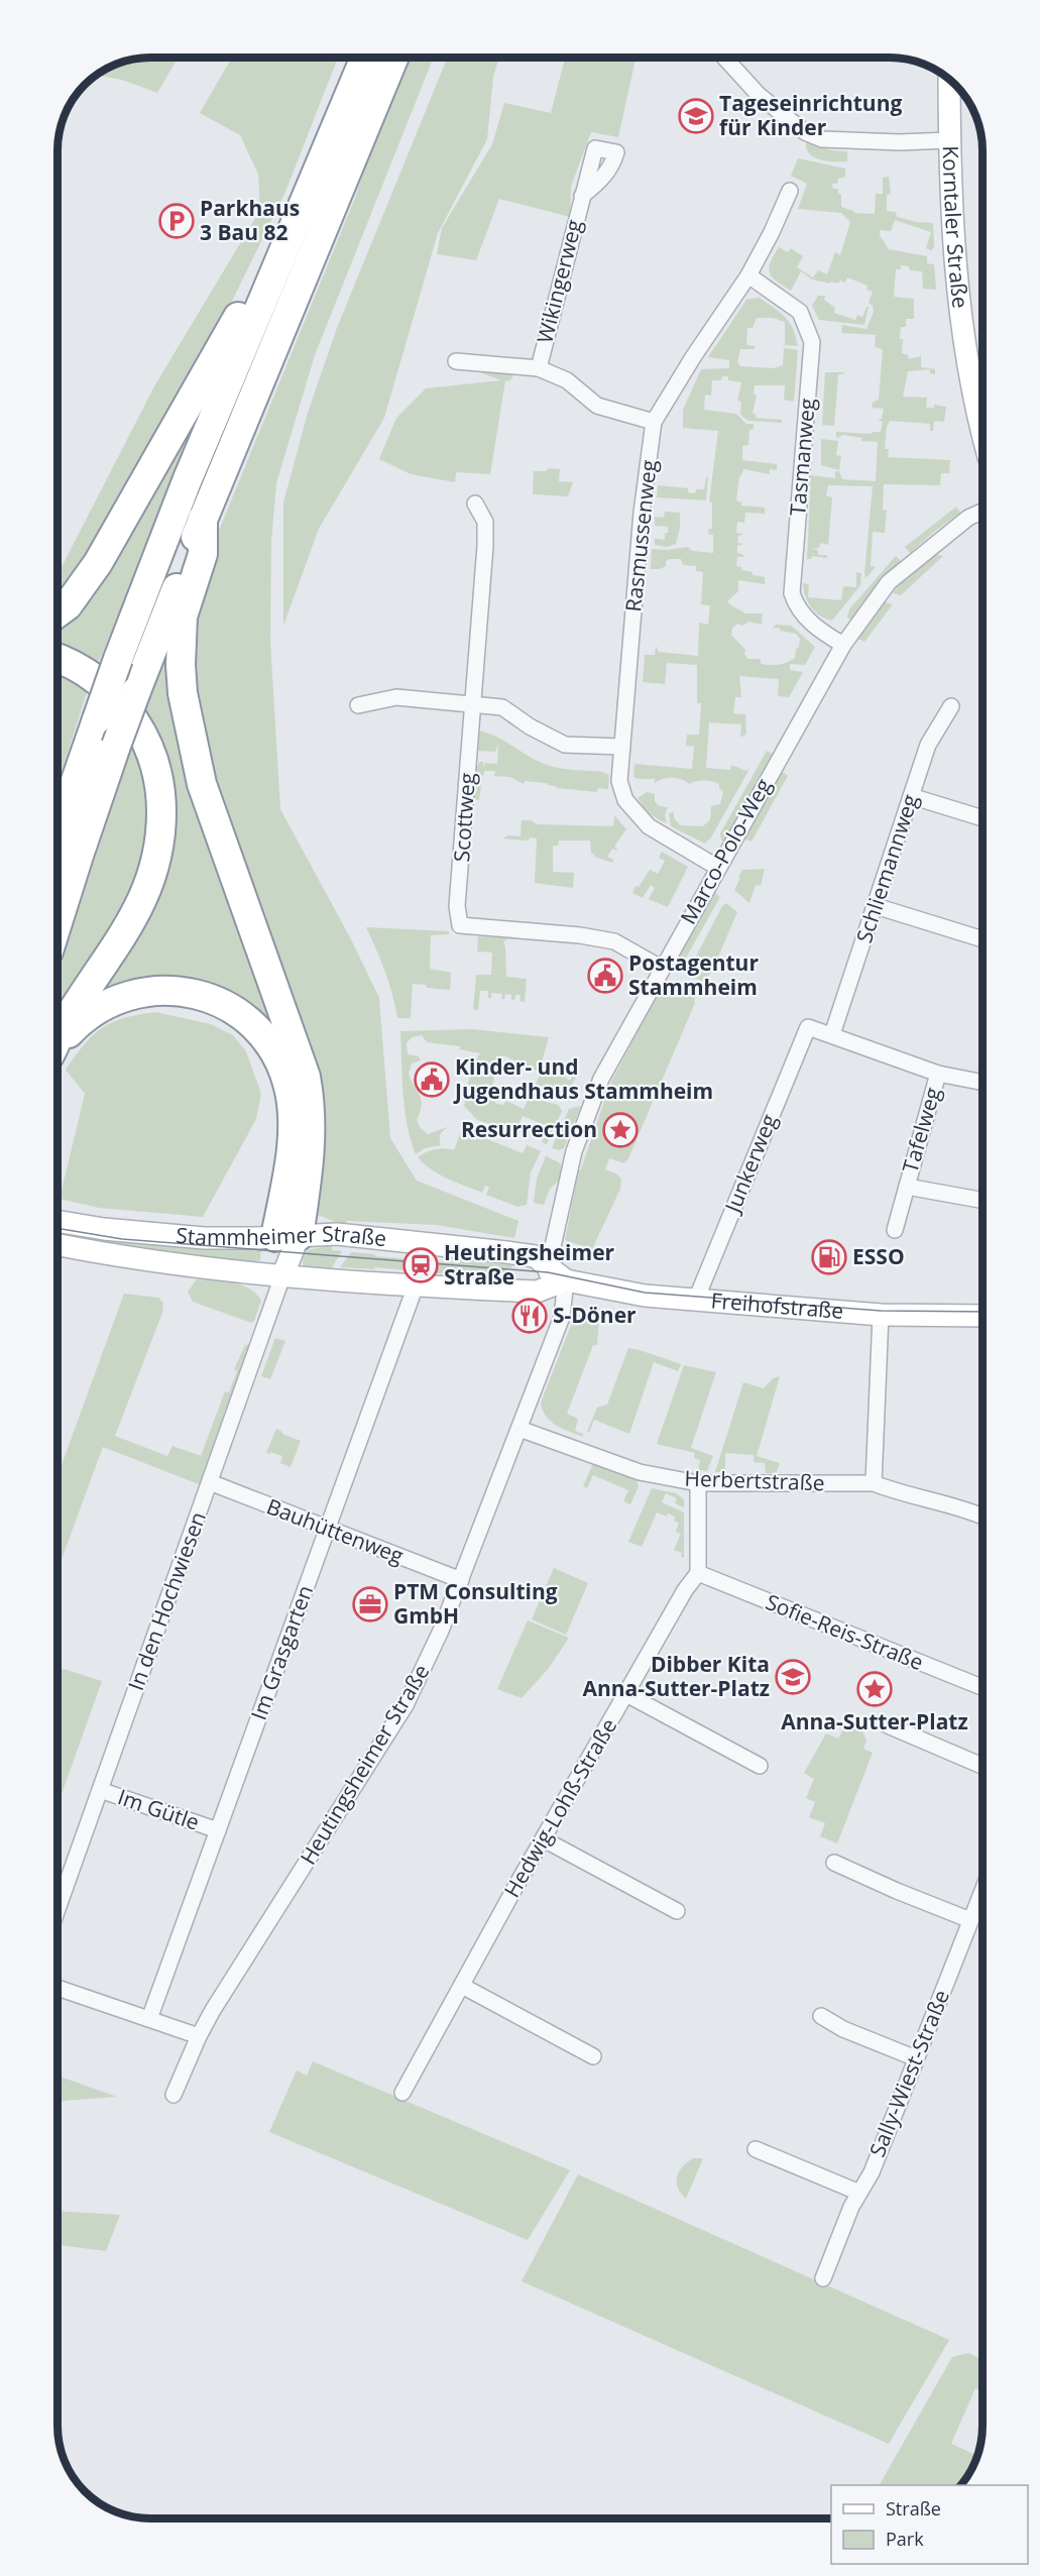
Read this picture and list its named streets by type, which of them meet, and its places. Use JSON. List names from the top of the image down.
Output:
{
  "streets": {
    "street": [
      "Korntaler Straße",
      "Wikingerweg",
      "Tasmanweg",
      "Rasmussenweg",
      "Scottweg",
      "Marco-Polo-Weg",
      "Schliemannweg",
      "Tafelweg",
      "Junkerweg",
      "Stammheimer Straße",
      "Freihofstraße",
      "Herbertstraße",
      "Bauhüttenweg",
      "In den Hochwiesen",
      "Sofie-Reis-Straße",
      "Im Grasgarten",
      "Heutingsheimer Straße",
      "Hedwig-Lohß-Straße",
      "Im Gütle",
      "Sally-Wiest-Straße"
    ]
  },
  "crossings": [
    ["Wikingerweg", "Rasmussenweg"],
    ["Tasmanweg", "Rasmussenweg"],
    ["Tasmanweg", "Marco-Polo-Weg"],
    ["Rasmussenweg", "Marco-Polo-Weg"],
    ["Scottweg", "Marco-Polo-Weg"],
    ["Marco-Polo-Weg", "Stammheimer Straße"],
    ["Schliemannweg", "Junkerweg"],
    ["Junkerweg", "Freihofstraße"],
    ["Stammheimer Straße", "Freihofstraße"],
    ["Stammheimer Straße", "In den Hochwiesen"],
    ["Stammheimer Straße", "Im Grasgarten"],
    ["Stammheimer Straße", "Heutingsheimer Straße"],
    ["Freihofstraße", "Heutingsheimer Straße"],
    ["Herbertstraße", "Heutingsheimer Straße"],
    ["Bauhüttenweg", "In den Hochwiesen"],
    ["Bauhüttenweg", "Im Grasgarten"],
    ["Bauhüttenweg", "Heutingsheimer Straße"],
    ["In den Hochwiesen", "Im Gütle"],
    ["Sofie-Reis-Straße", "Hedwig-Lohß-Straße"],
    ["Im Grasgarten", "Im Gütle"]
  ],
  "places": {
    "school or university": ["Tageseinrichtung für Kinder", "Dibber Kita Anna-Sutter-Platz"],
    "parking": ["Parkhaus 3 Bau 82"],
    "public building": ["Postagentur Stammheim", "Kinder- und Jugendhaus Stammheim"],
    "place": ["Resurrection", "Anna-Sutter-Platz"],
    "fuel station": ["ESSO"],
    "station": ["Heutingsheimer Straße"],
    "restaurant": ["S-Döner"],
    "office": ["PTM Consulting GmbH"]
  },
  "legend": ["Straße", "Park"]
}
